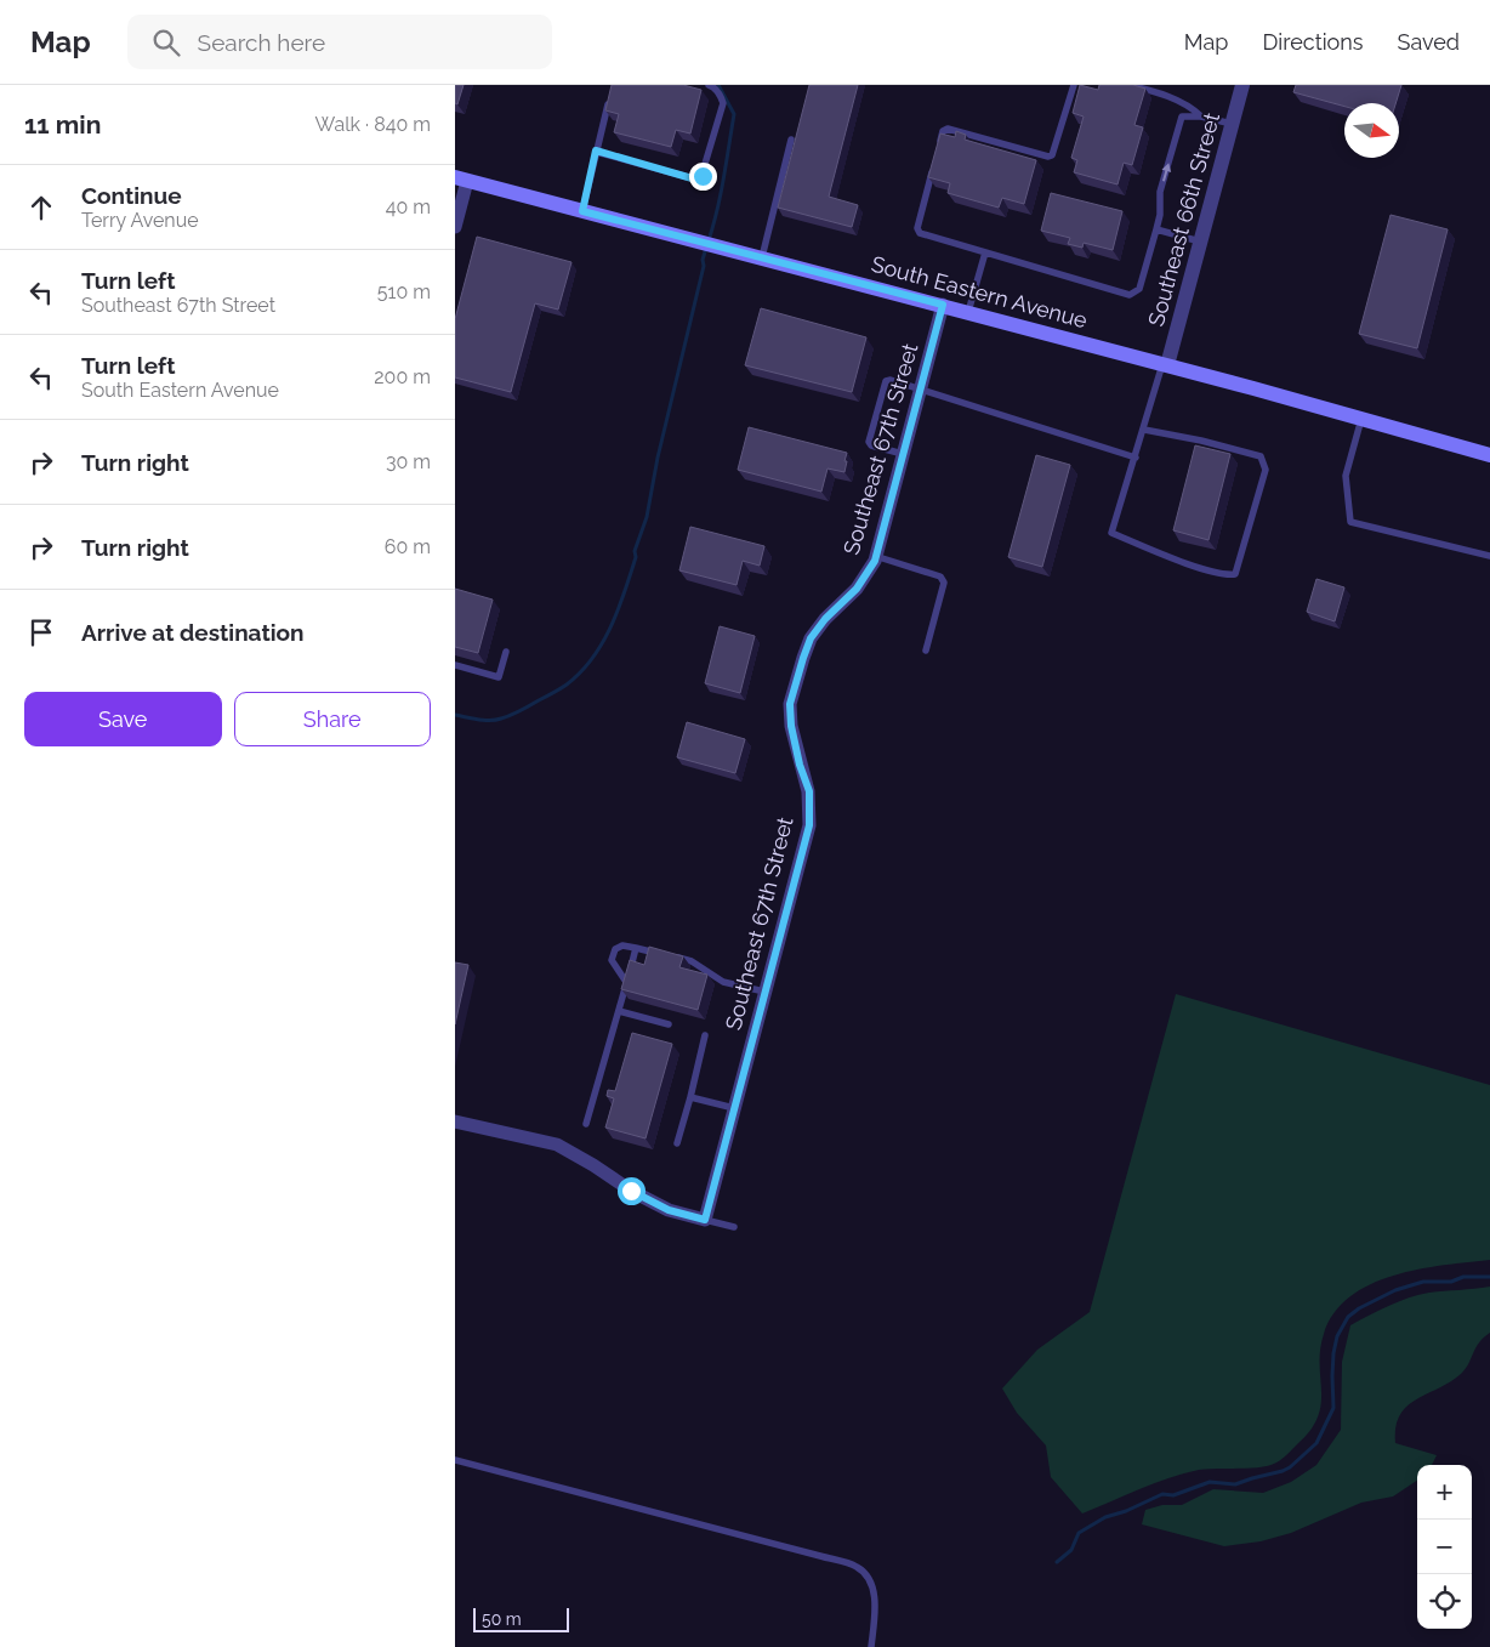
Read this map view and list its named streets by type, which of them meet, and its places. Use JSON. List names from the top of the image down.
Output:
{
  "streets": {
    "main road": ["South Eastern Avenue"],
    "street": ["Southeast 66th Street", "Southeast 67th Street"]
  },
  "crossings": [
    ["Southeast 66th Street", "South Eastern Avenue"],
    ["South Eastern Avenue", "Southeast 67th Street"]
  ],
  "scale_bar": "50 m",
  "north": "right",
  "page": {
    "header": "Map",
    "search": "Search here",
    "nav": ["Map", "Directions", "Saved"],
    "heading": ["11 min", "Walk · 840 m"],
    "list": [
      ["Continue", "Terry Avenue", "40 m"],
      ["Turn left", "Southeast 67th Street", "510 m"],
      ["Turn left", "South Eastern Avenue", "200 m"],
      ["Turn right", "30 m"],
      ["Turn right", "60 m"],
      "Arrive at destination"
    ],
    "buttons": ["Save", "Share"],
    "map_buttons": ["+", "−"],
    "scale": "50 m"
  }
}
